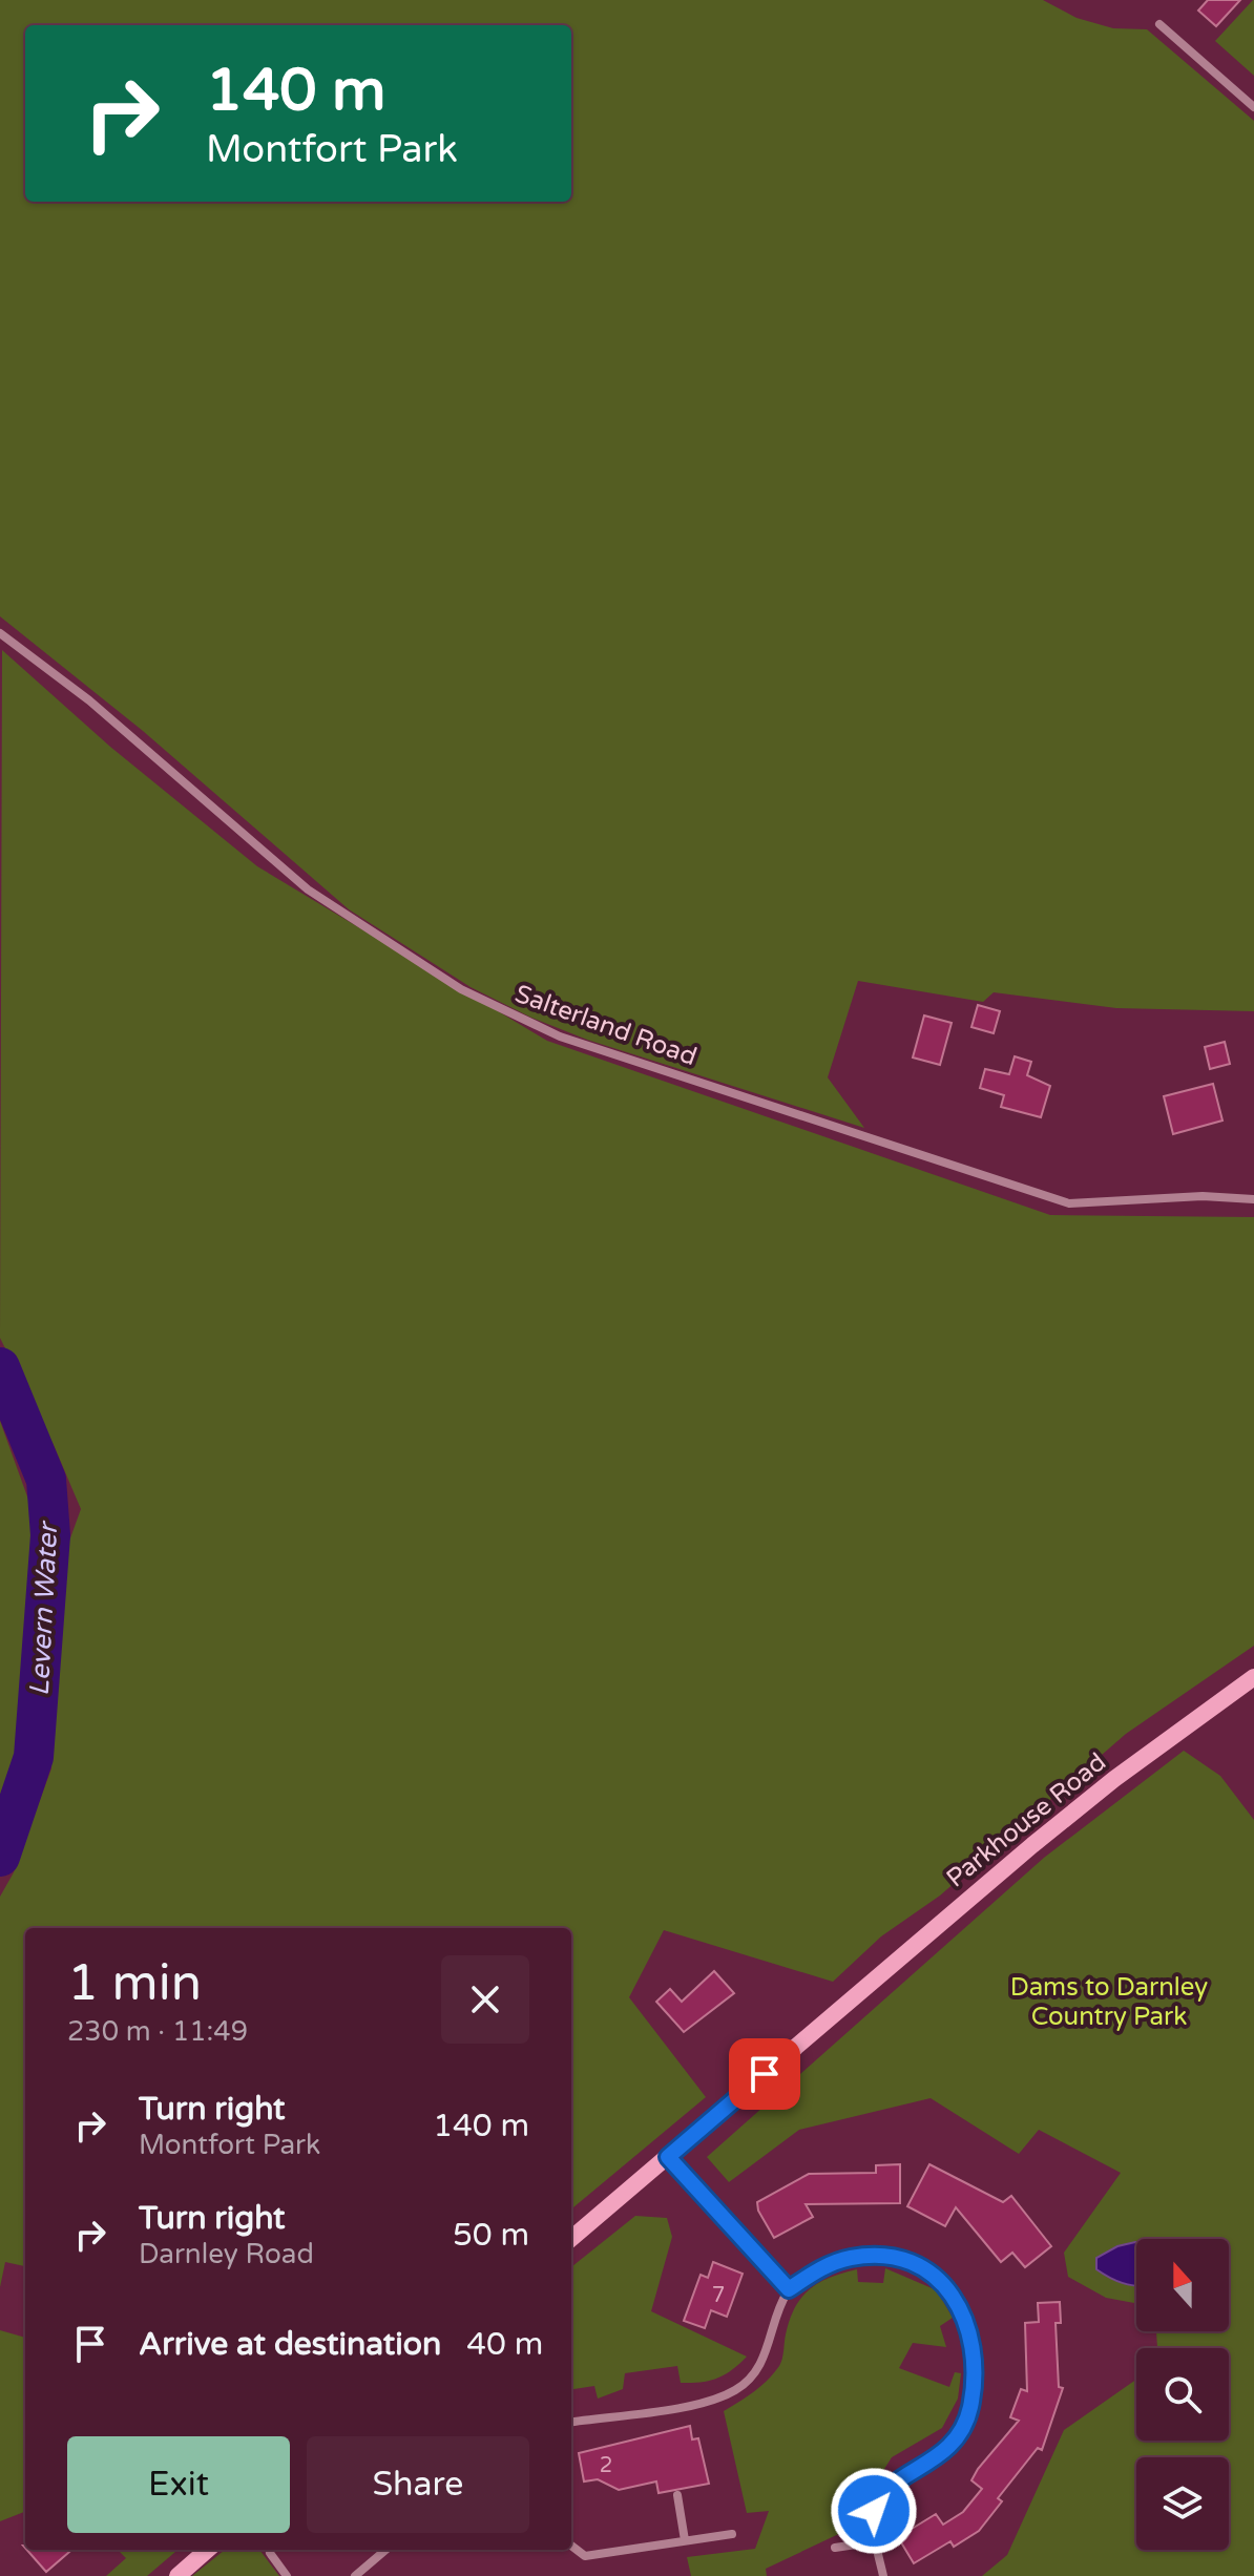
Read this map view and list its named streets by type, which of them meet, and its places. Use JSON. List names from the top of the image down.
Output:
{
  "streets": {
    "main road": ["Parkhouse Road"],
    "street": ["Salterland Road"]
  },
  "water": ["Levern Water"],
  "parks": ["Dams to Darnley Country Park"],
  "house_numbers": ["7", "2"],
  "north": "top",
  "page": {
    "turn": ["140 m", "Montfort Park"],
    "heading": ["1 min", "230 m · 11:49"],
    "list": [
      {
        "name": "Turn right",
        "note": "Montfort Park",
        "value": "140 m"
      },
      {
        "name": "Turn right",
        "note": "Darnley Road",
        "value": "50 m"
      },
      {
        "name": "Arrive at destination",
        "value": "40 m"
      }
    ],
    "buttons": ["Exit", "Share"]
  }
}
